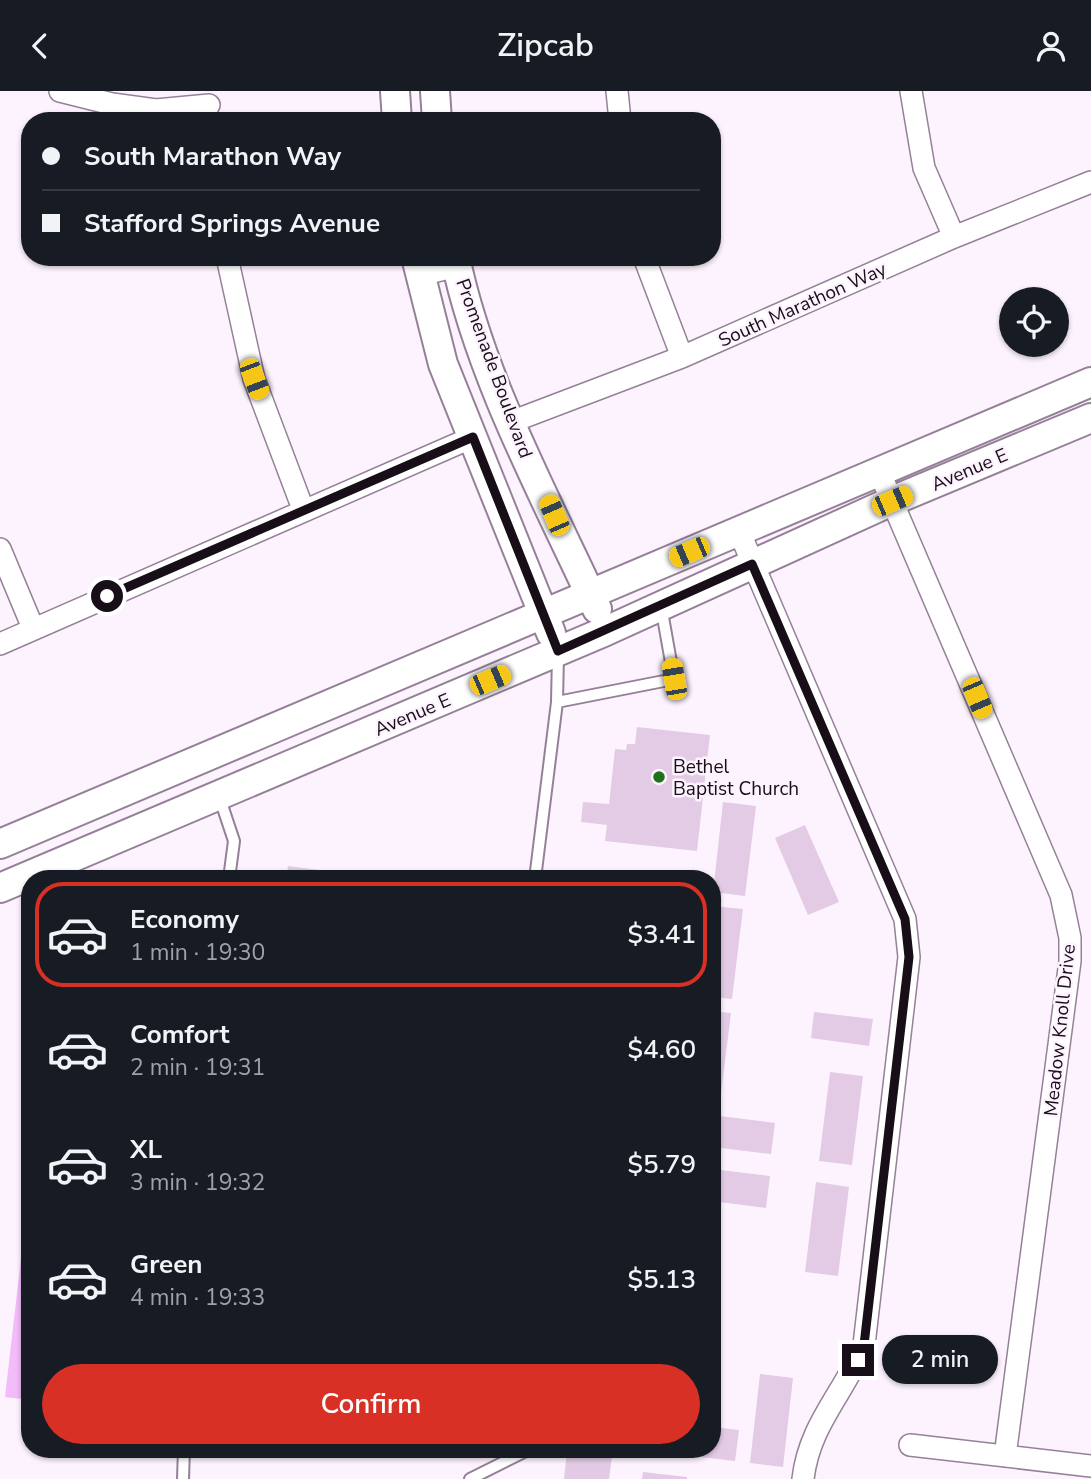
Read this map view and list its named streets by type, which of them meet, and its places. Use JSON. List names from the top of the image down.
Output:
{
  "streets": {
    "street": [
      "South Marathon Way",
      "Promenade Boulevard",
      "Avenue E",
      "Meadow Knoll Drive"
    ]
  },
  "crossings": [
    ["South Marathon Way", "Promenade Boulevard"],
    ["Promenade Boulevard", "Avenue E"],
    ["Avenue E", "Meadow Knoll Drive"]
  ],
  "places": ["Bethel Baptist Church"],
  "page": {
    "header": "Zipcab",
    "banner": ["South Marathon Way", "Stafford Springs Avenue"],
    "list": [
      {
        "name": "Economy",
        "note": "1 min · 19:30",
        "value": "$3.41"
      },
      {
        "name": "Comfort",
        "note": "2 min · 19:31",
        "value": "$4.60"
      },
      {
        "name": "XL",
        "note": "3 min · 19:32",
        "value": "$5.79"
      },
      {
        "name": "Green",
        "note": "4 min · 19:33",
        "value": "$5.13"
      }
    ],
    "bubble": "2 min",
    "buttons": "Confirm"
  }
}
